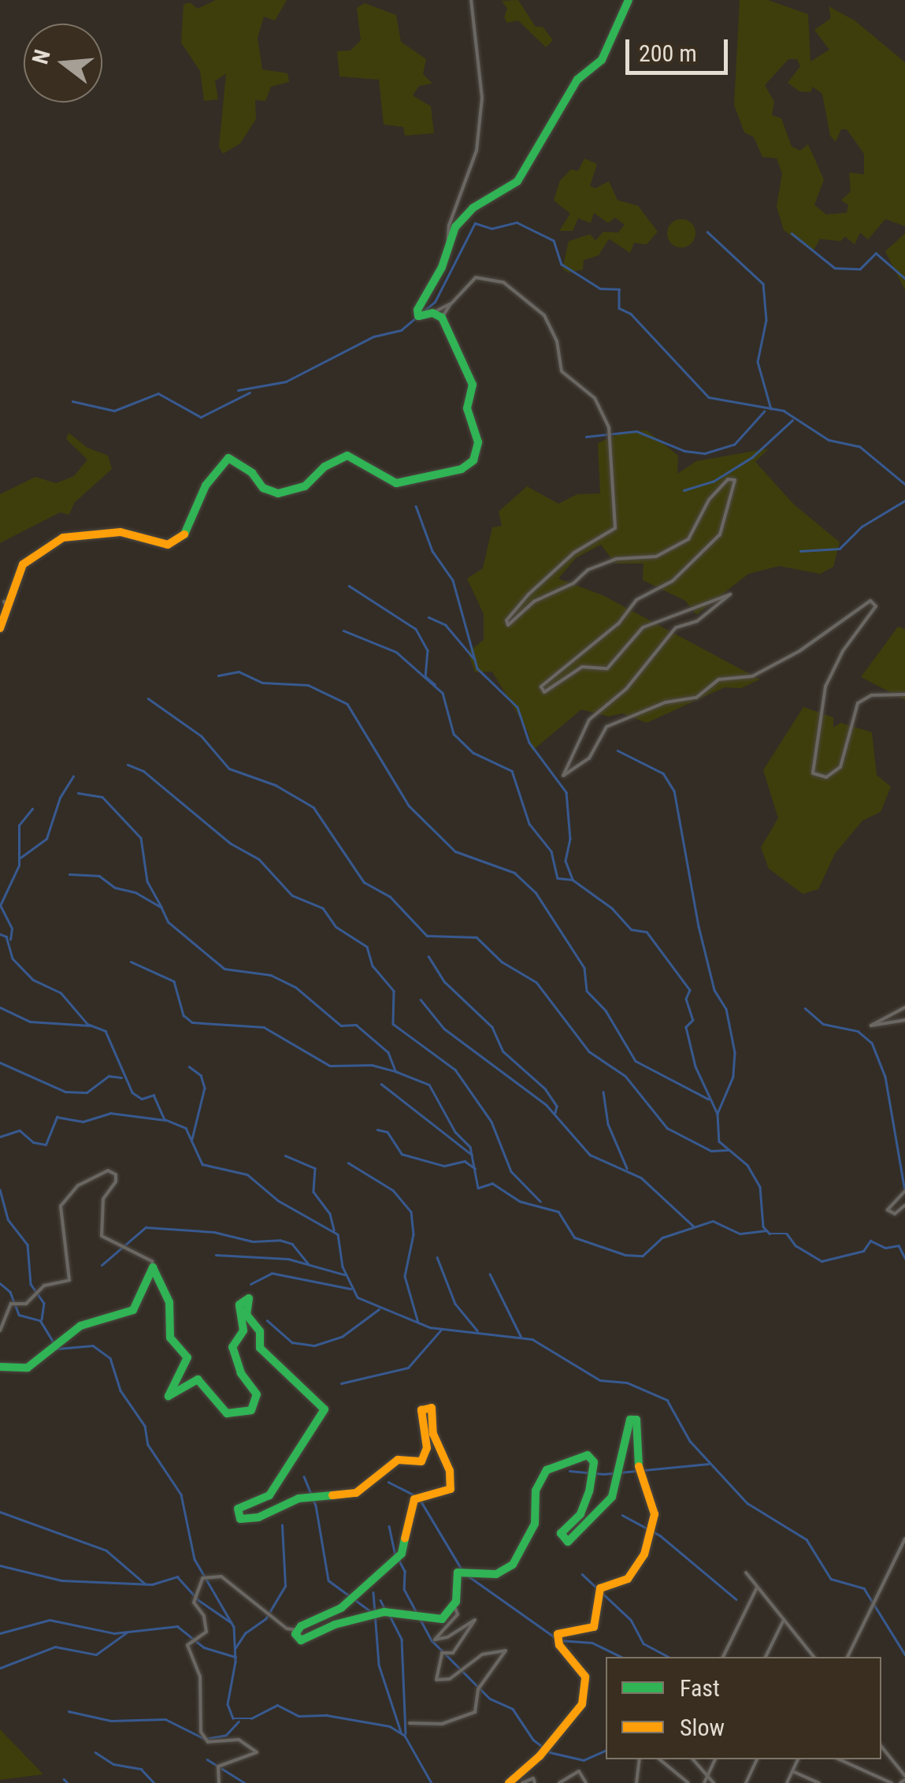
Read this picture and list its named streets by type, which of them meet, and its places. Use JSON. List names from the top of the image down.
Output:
{
  "legend": ["Fast", "Slow"],
  "scale_bar": "200 m",
  "north": "left"
}
